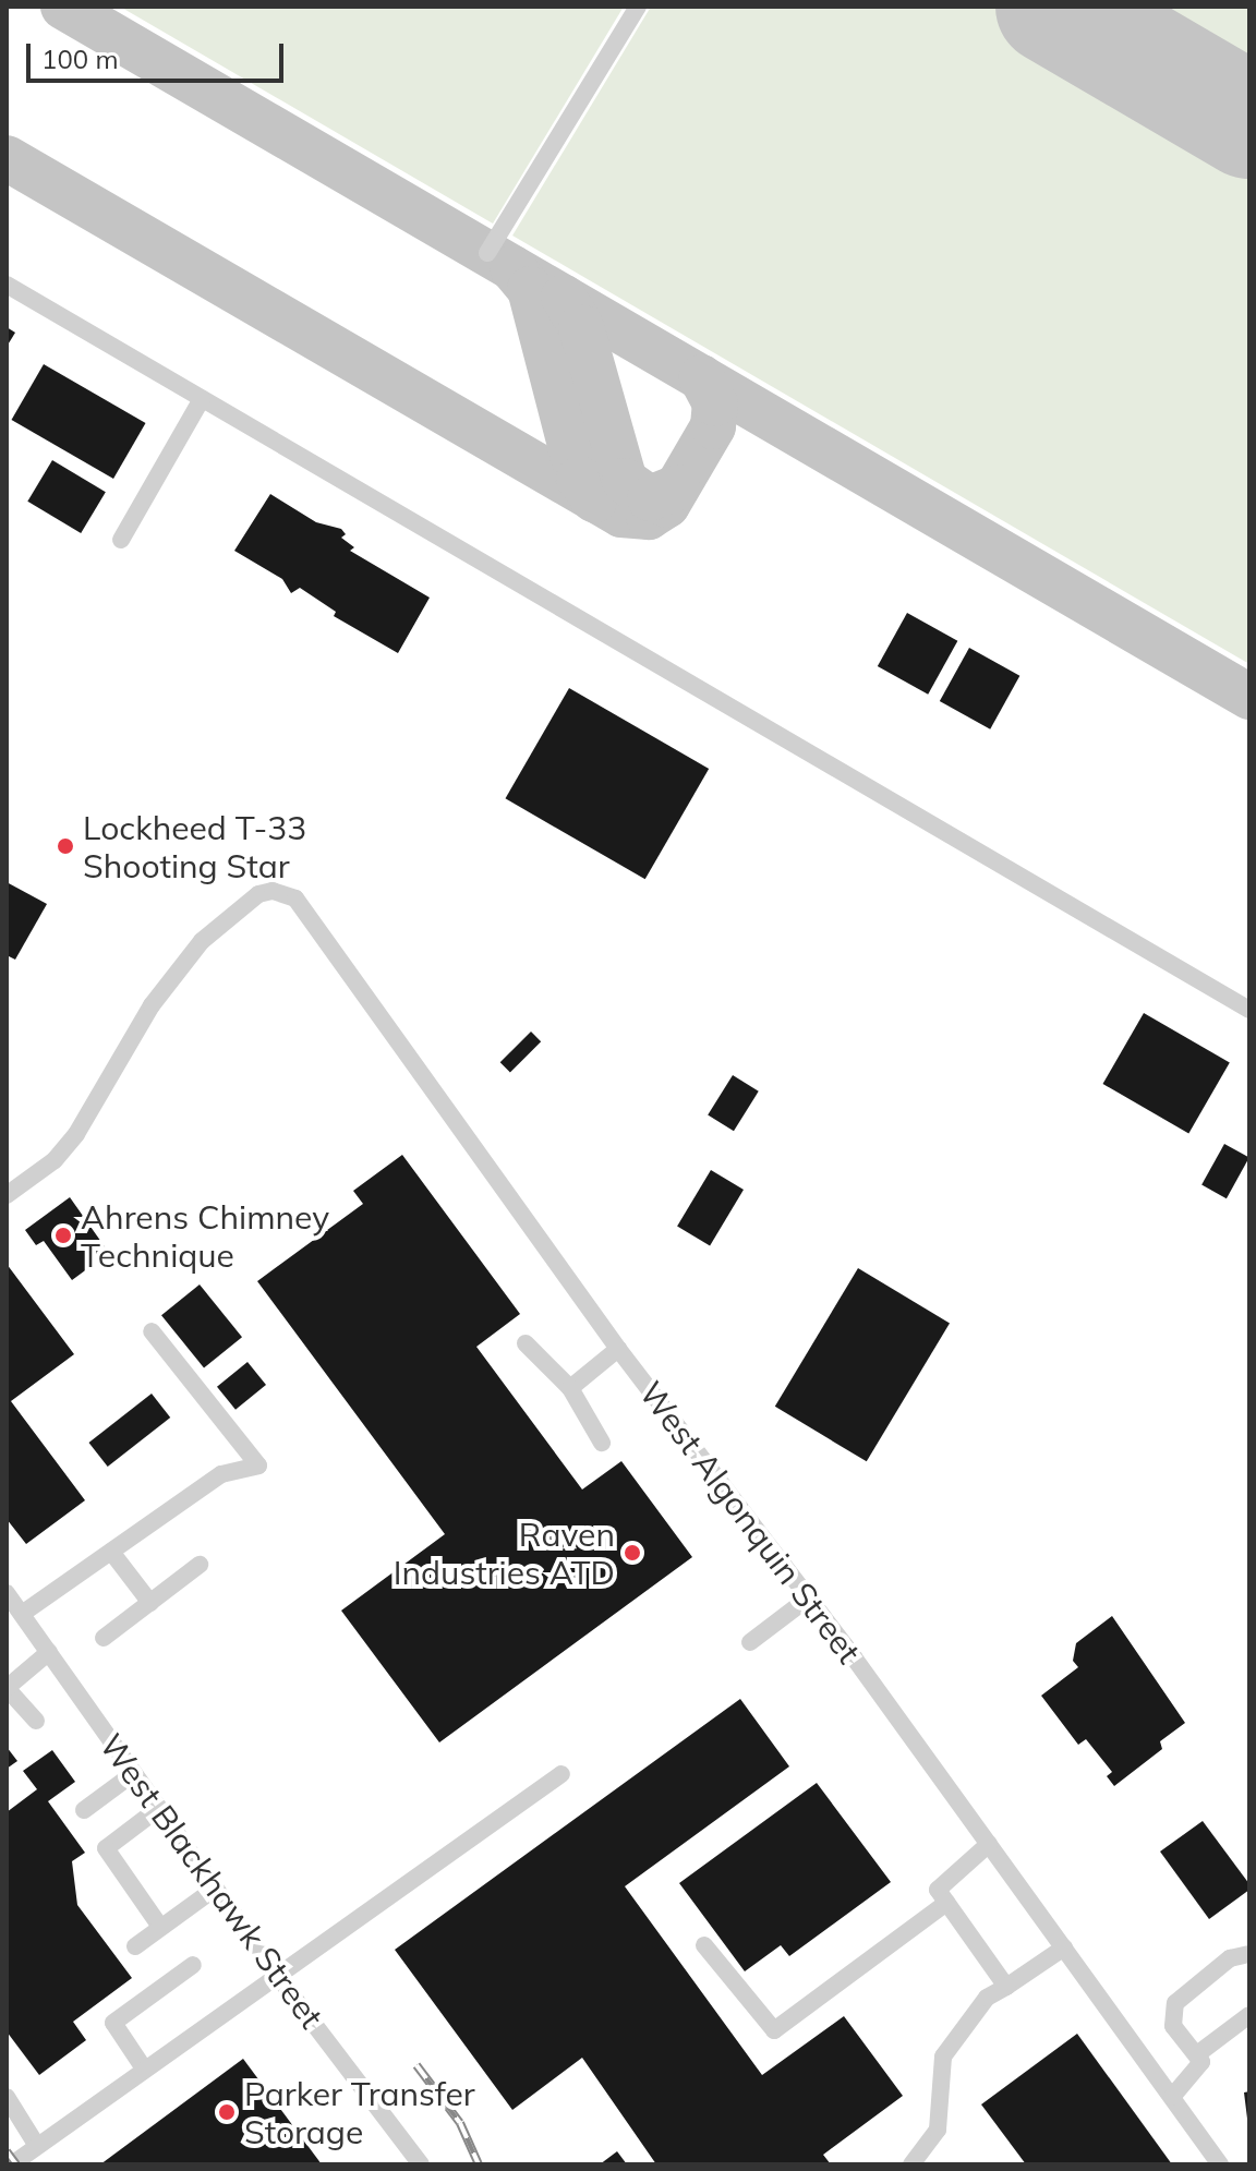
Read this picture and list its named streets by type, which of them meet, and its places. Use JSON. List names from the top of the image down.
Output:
{
  "streets": {
    "street": ["West Algonquin Street", "West Blackhawk Street"]
  },
  "places": [
    "Lockheed T-33 Shooting Star",
    "Ahrens Chimney Technique",
    "Raven Industries ATD",
    "Parker Transfer Storage"
  ],
  "scale_bar": "100 m"
}
